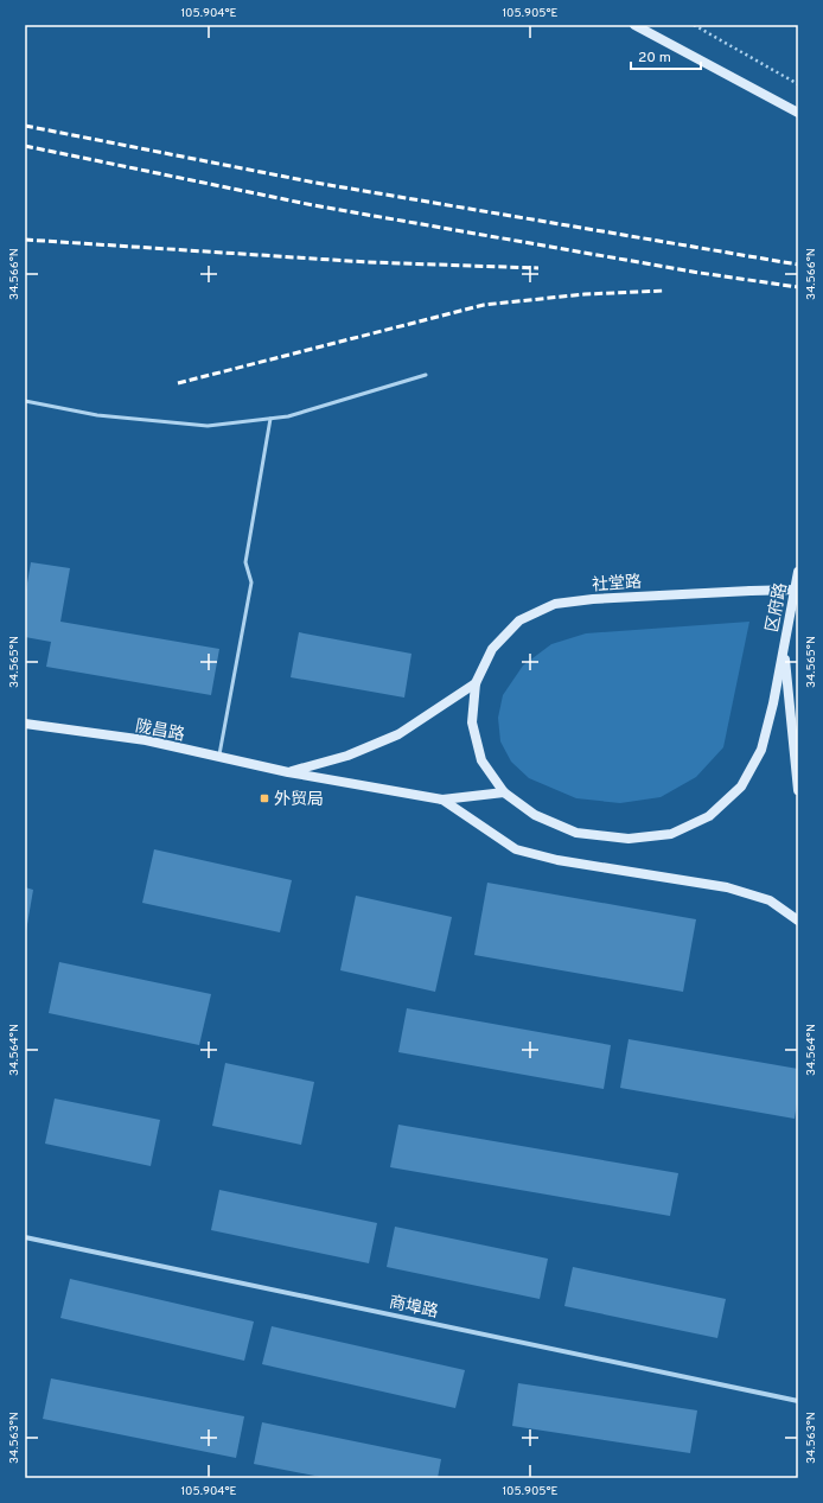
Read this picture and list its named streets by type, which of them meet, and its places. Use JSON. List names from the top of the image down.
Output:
{
  "streets": {
    "main road": ["社堂路", "区府路", "陇昌路"],
    "street": ["商埠路"]
  },
  "crossings": [
    ["社堂路", "区府路"]
  ],
  "places": {
    "transit": ["外贸局"]
  },
  "scale_bar": "20 m",
  "coordinates": [
    "105.904°E",
    "105.905°E",
    "34.566°N",
    "34.565°N",
    "34.564°N",
    "34.563°N"
  ]
}
